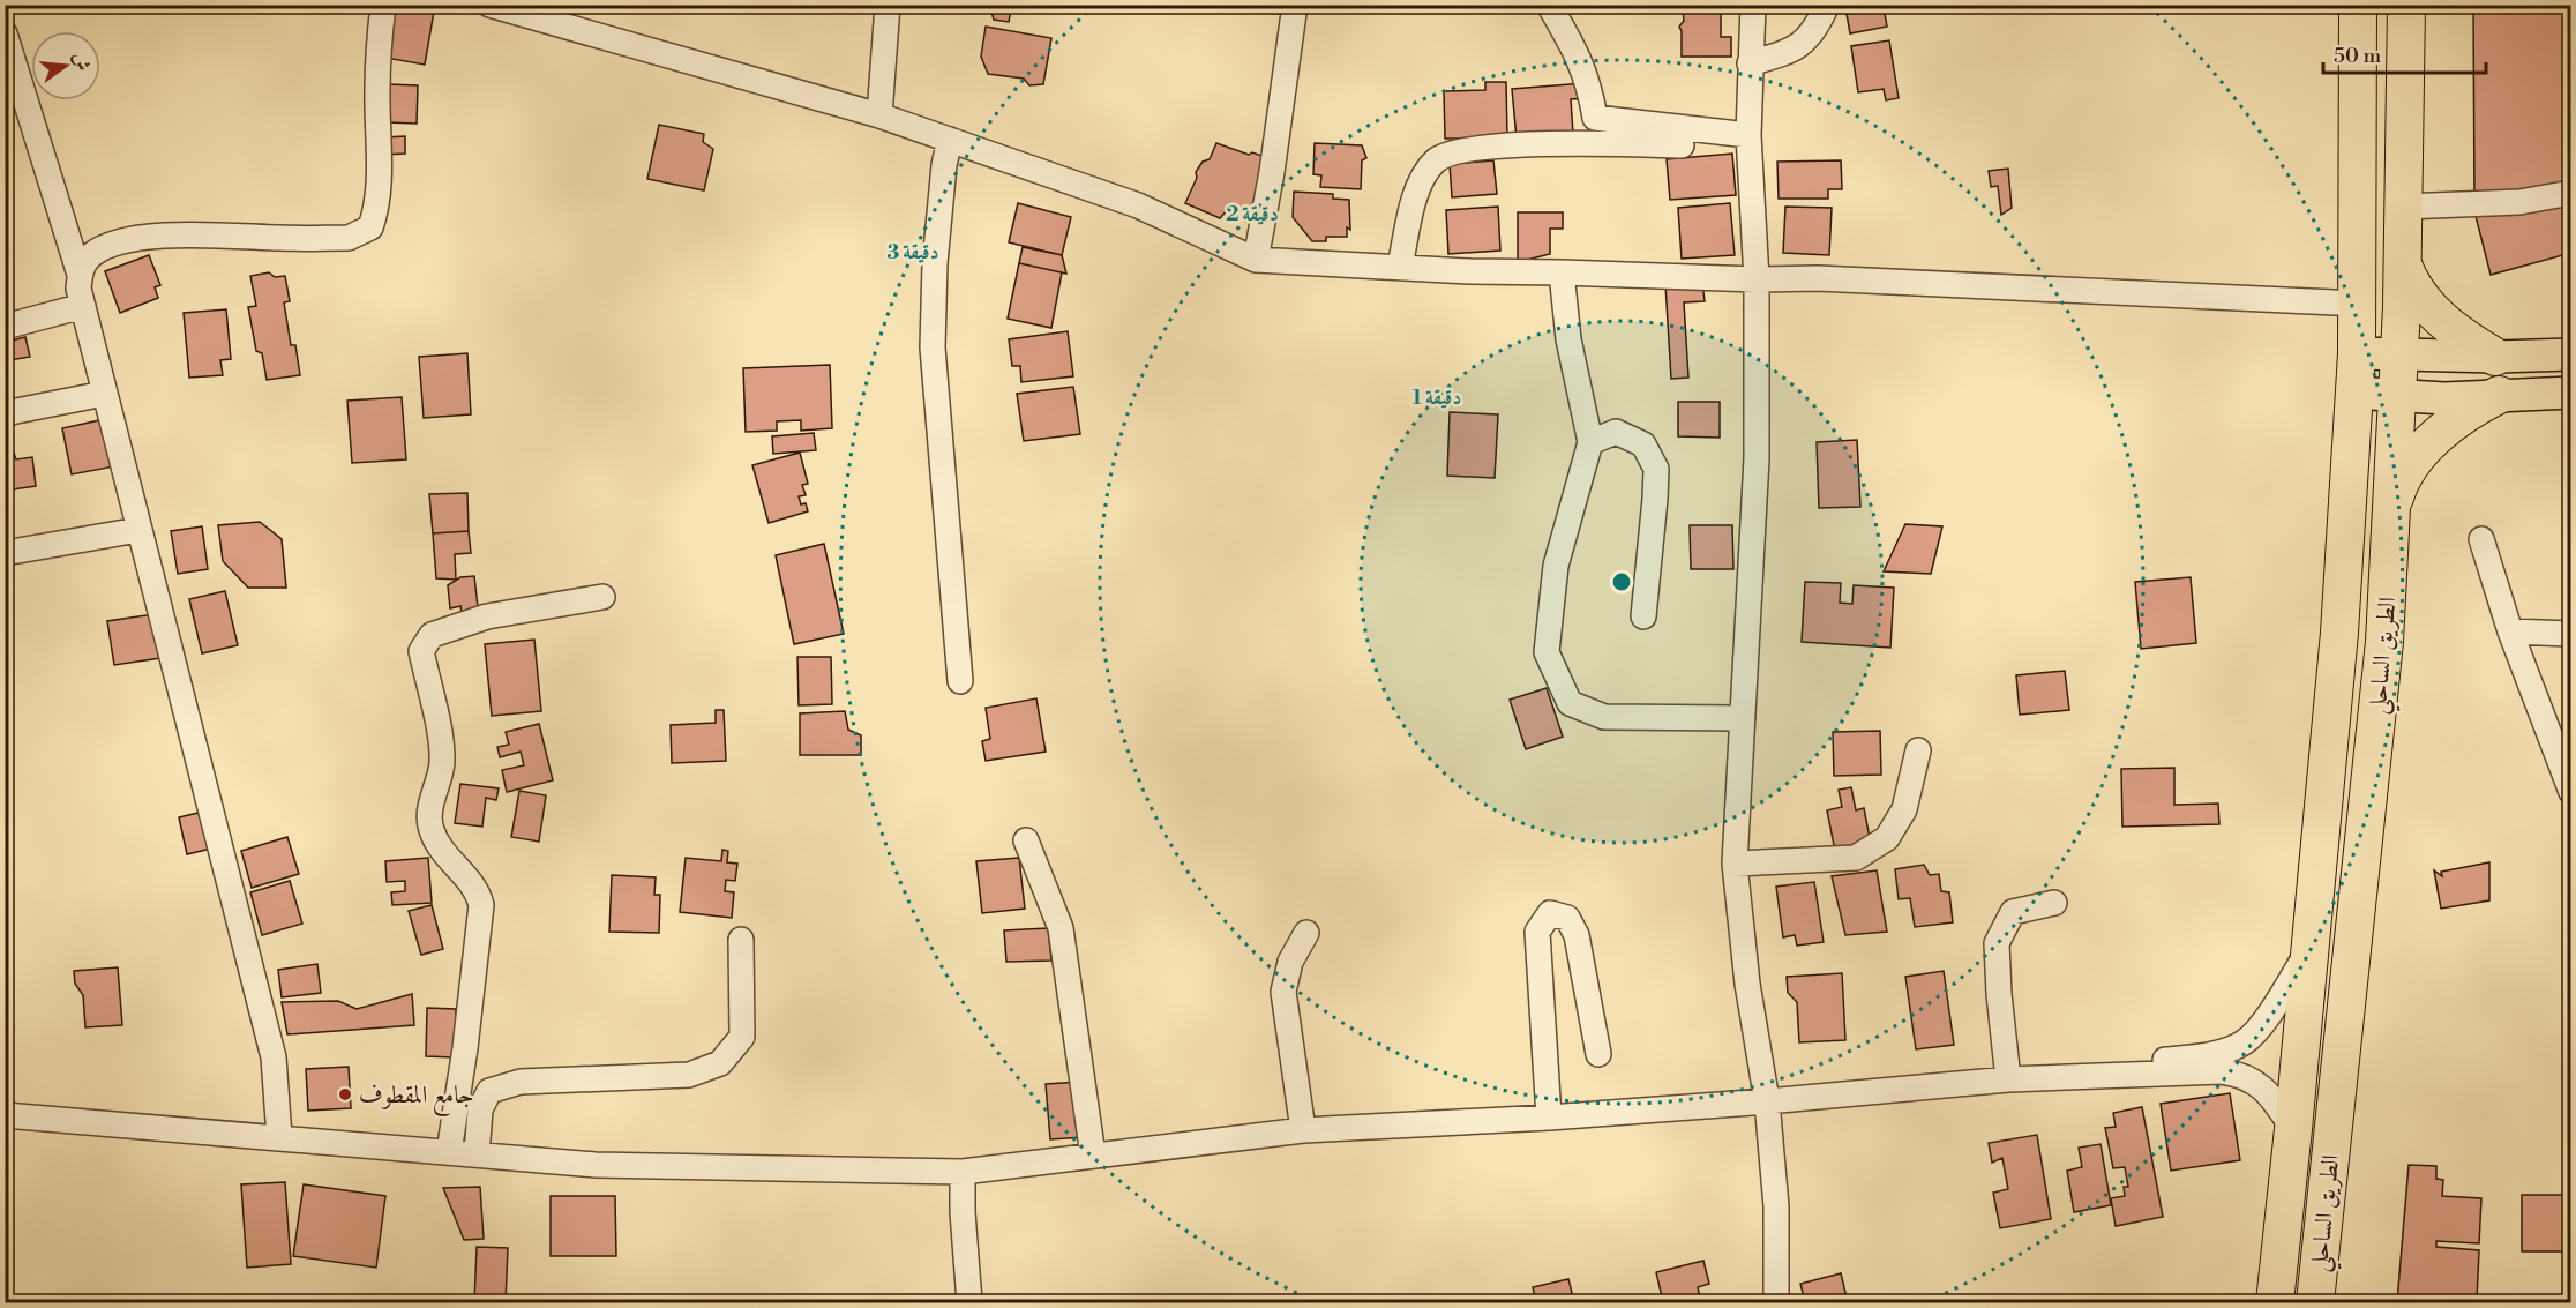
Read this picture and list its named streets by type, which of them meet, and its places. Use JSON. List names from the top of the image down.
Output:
{
  "streets": {
    "highway": ["الطريق الساحلي"]
  },
  "places": ["جامع المقطوف"],
  "scale_bar": "50 m",
  "north": "right",
  "rings": ["2 دقيقة", "3 دقيقة", "1 دقيقة"]
}
